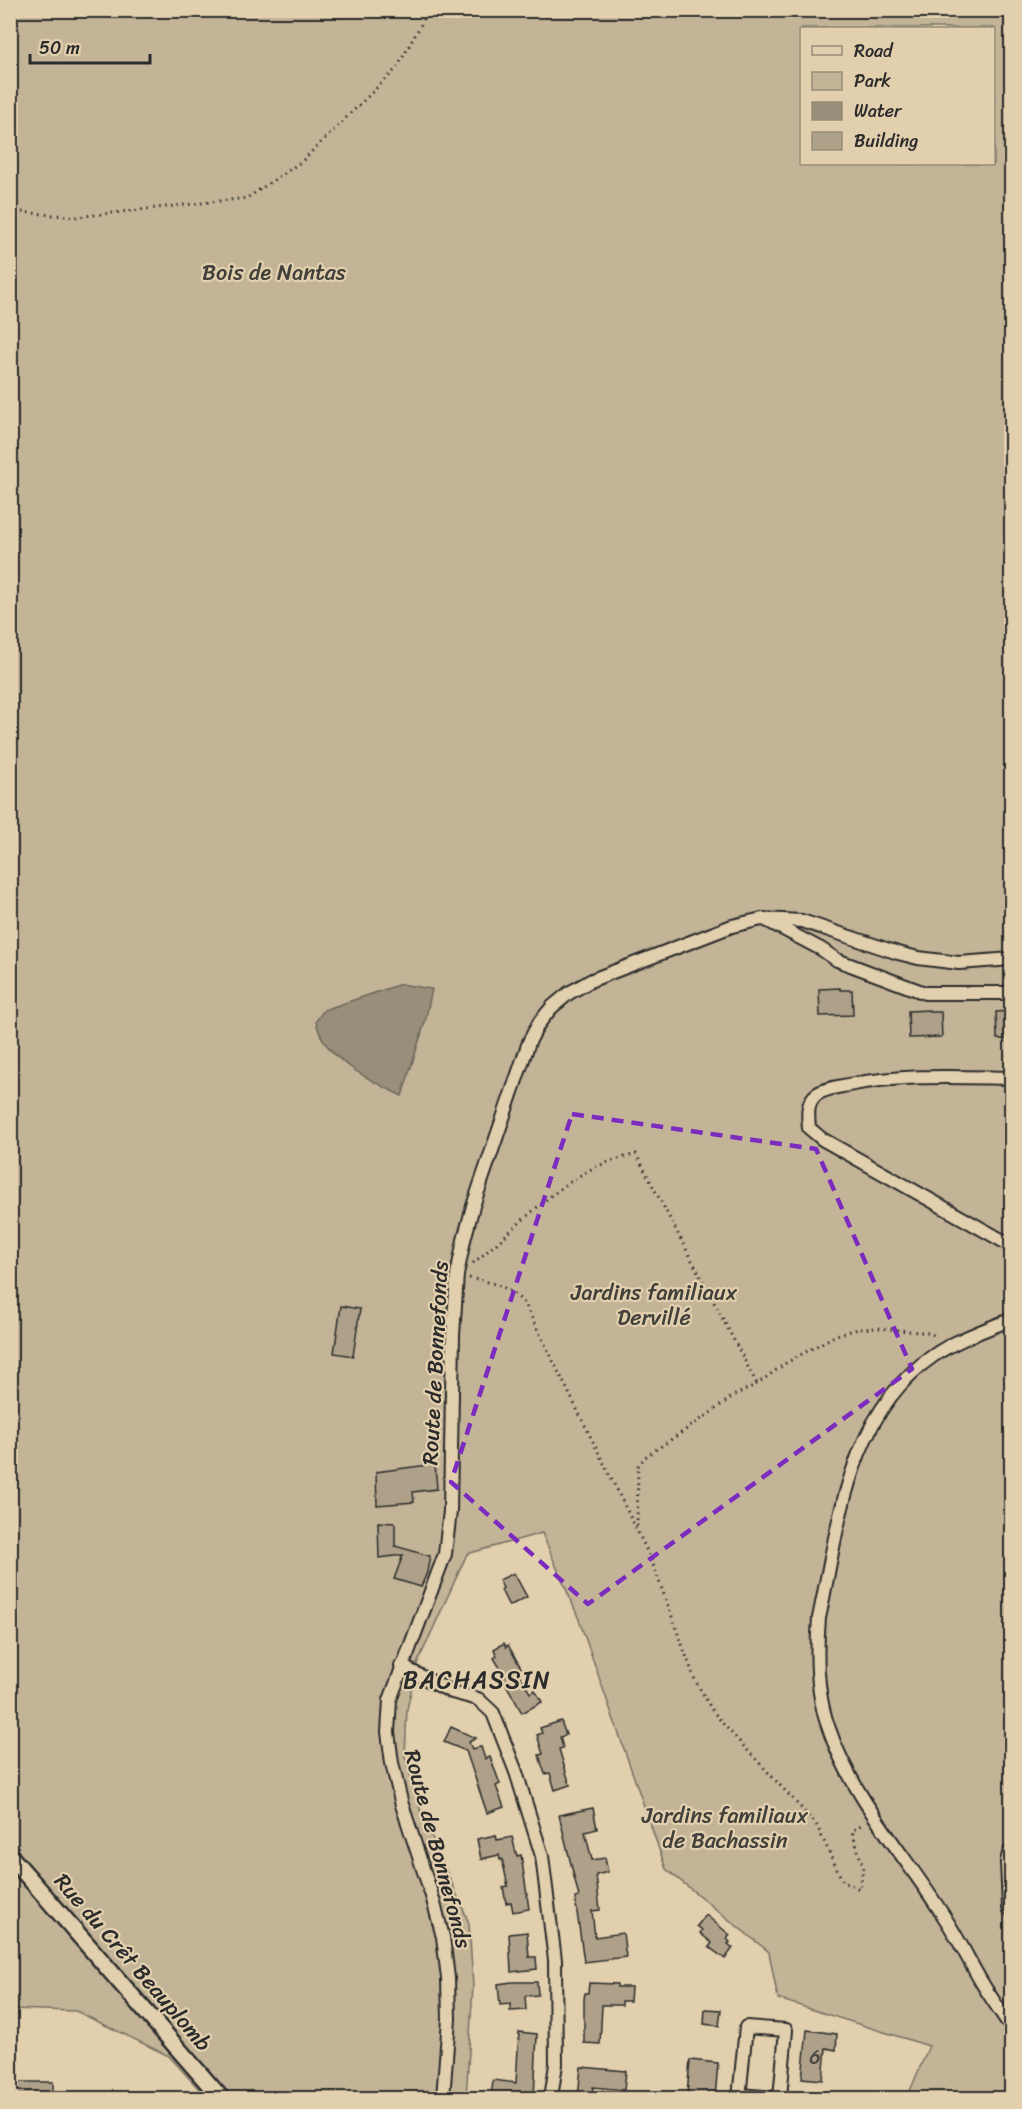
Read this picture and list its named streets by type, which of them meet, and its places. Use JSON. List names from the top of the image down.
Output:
{
  "streets": {
    "street": ["Route de Bonnefonds", "Rue du Crêt Beauplomb"]
  },
  "districts": ["BACHASSIN"],
  "parks": ["Bois de Nantas", "Jardins familiaux Dervillé", "Jardins familiaux de Bachassin"],
  "house_numbers": ["6"],
  "legend": [
    "Road",
    "Park",
    "Water",
    "Building"
  ],
  "scale_bar": "50 m"
}
